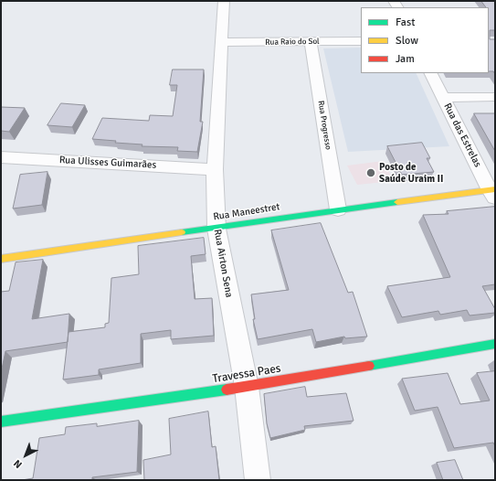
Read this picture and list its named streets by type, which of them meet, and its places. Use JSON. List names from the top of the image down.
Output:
{
  "streets": {
    "street": [
      "Rua Raio do Sol",
      "Rua Progresso",
      "Rua das Estrelas",
      "Rua Ulisses Guimarães",
      "Rua Maneestret",
      "Rua Airton Sena",
      "Travessa Paes"
    ]
  },
  "crossings": [
    ["Rua Raio do Sol", "Rua Progresso"],
    ["Rua Raio do Sol", "Rua Airton Sena"],
    ["Rua Progresso", "Rua Maneestret"],
    ["Rua das Estrelas", "Rua Maneestret"],
    ["Rua Ulisses Guimarães", "Rua Airton Sena"],
    ["Rua Maneestret", "Rua Airton Sena"],
    ["Rua Airton Sena", "Travessa Paes"]
  ],
  "places": ["Posto de Saúde Uraim II"],
  "legend": ["Fast", "Slow", "Jam"],
  "north": "bottom left"
}
